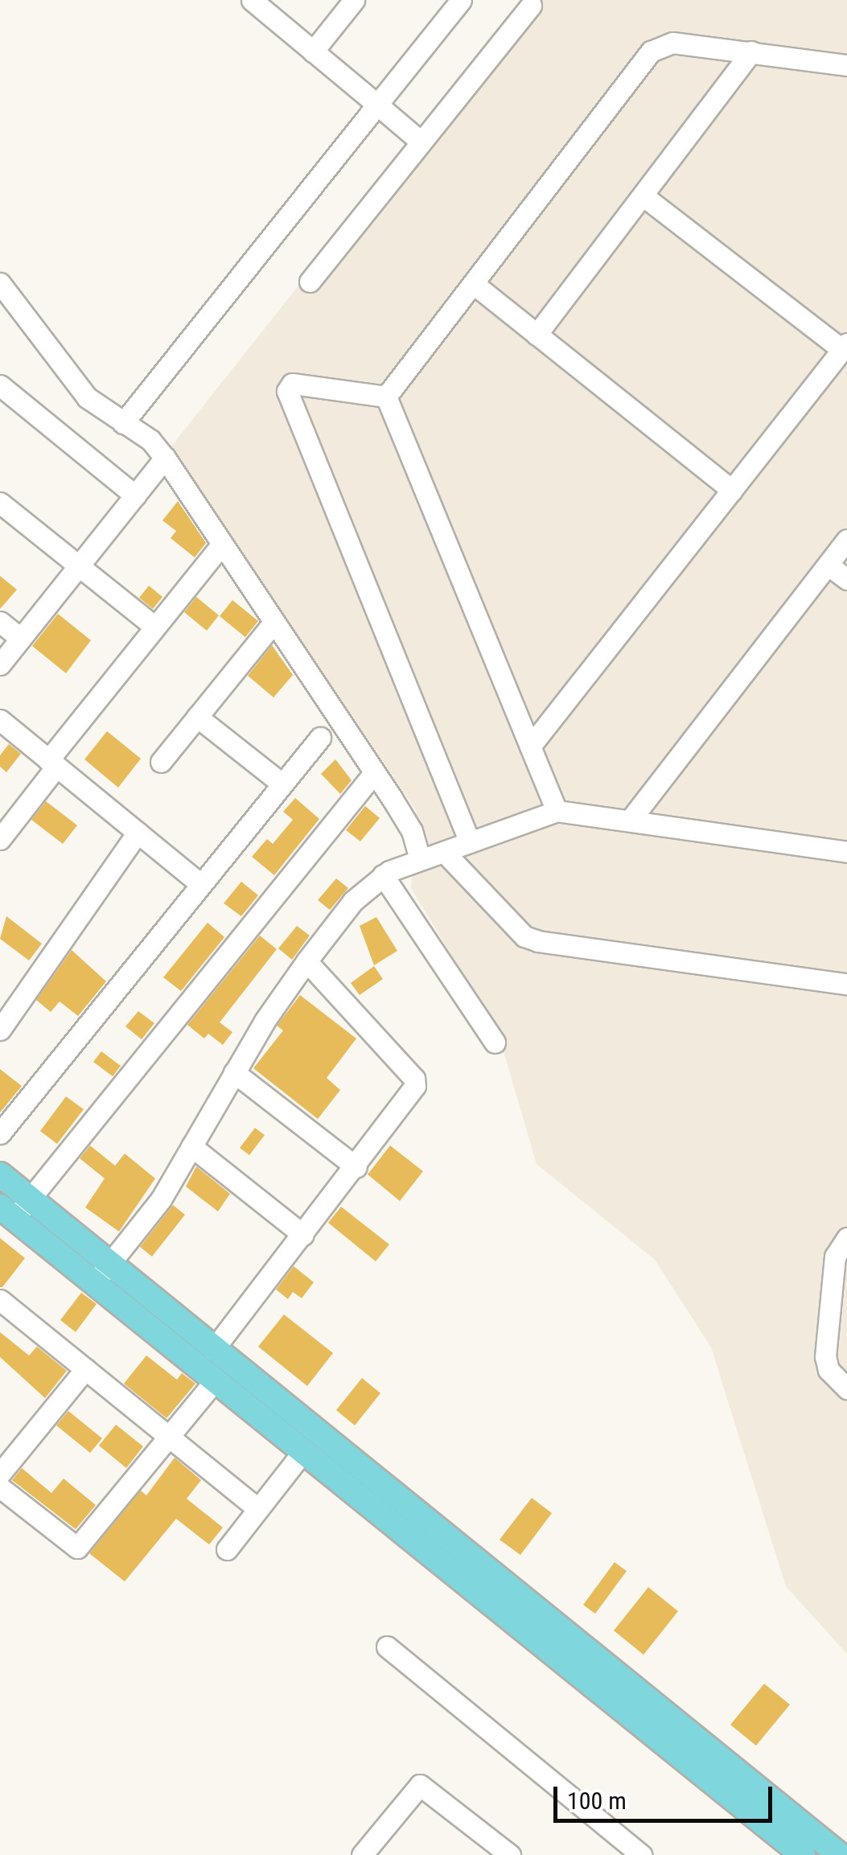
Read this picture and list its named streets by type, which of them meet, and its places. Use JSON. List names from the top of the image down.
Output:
{
  "scale_bar": "100 m"
}
